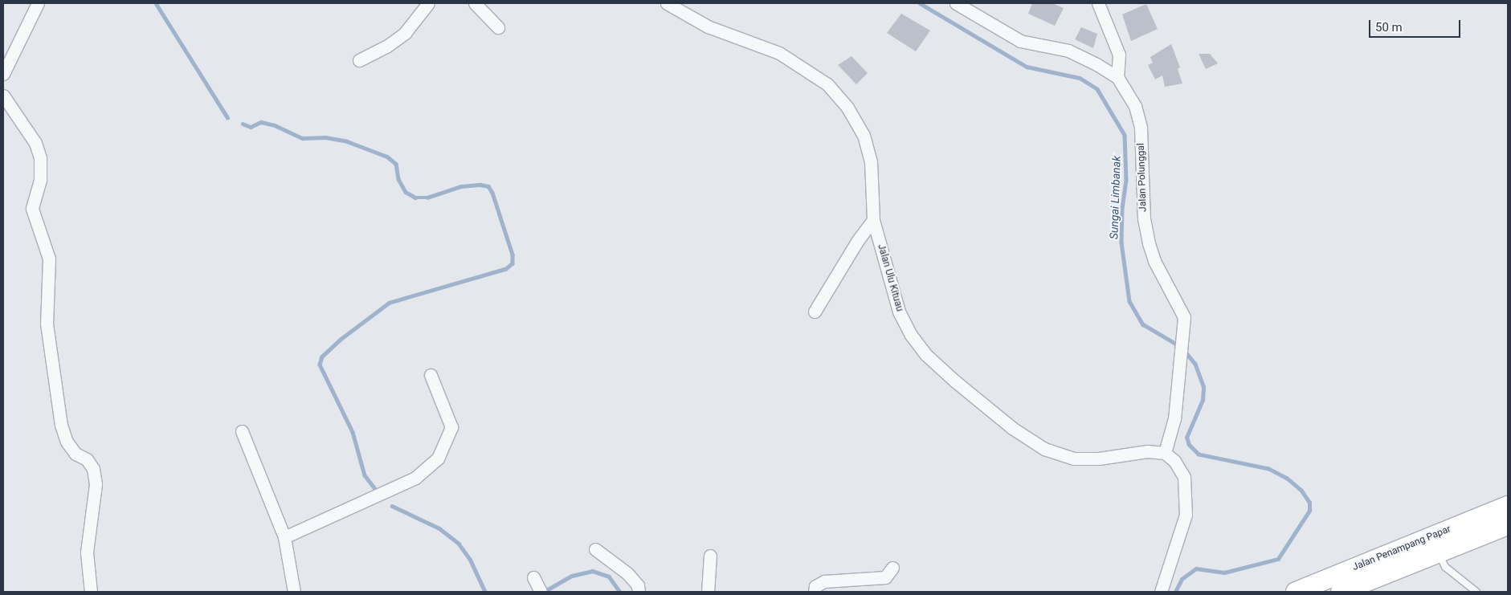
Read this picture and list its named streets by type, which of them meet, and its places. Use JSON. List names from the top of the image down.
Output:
{
  "streets": {
    "main road": ["Jalan Penampang Papar"],
    "street": ["Jalan Polunggal", "Jalan Ulu Kituau"]
  },
  "crossings": [
    ["Jalan Polunggal", "Jalan Ulu Kituau"]
  ],
  "water": ["Sungai Limbanak"],
  "scale_bar": "50 m"
}
